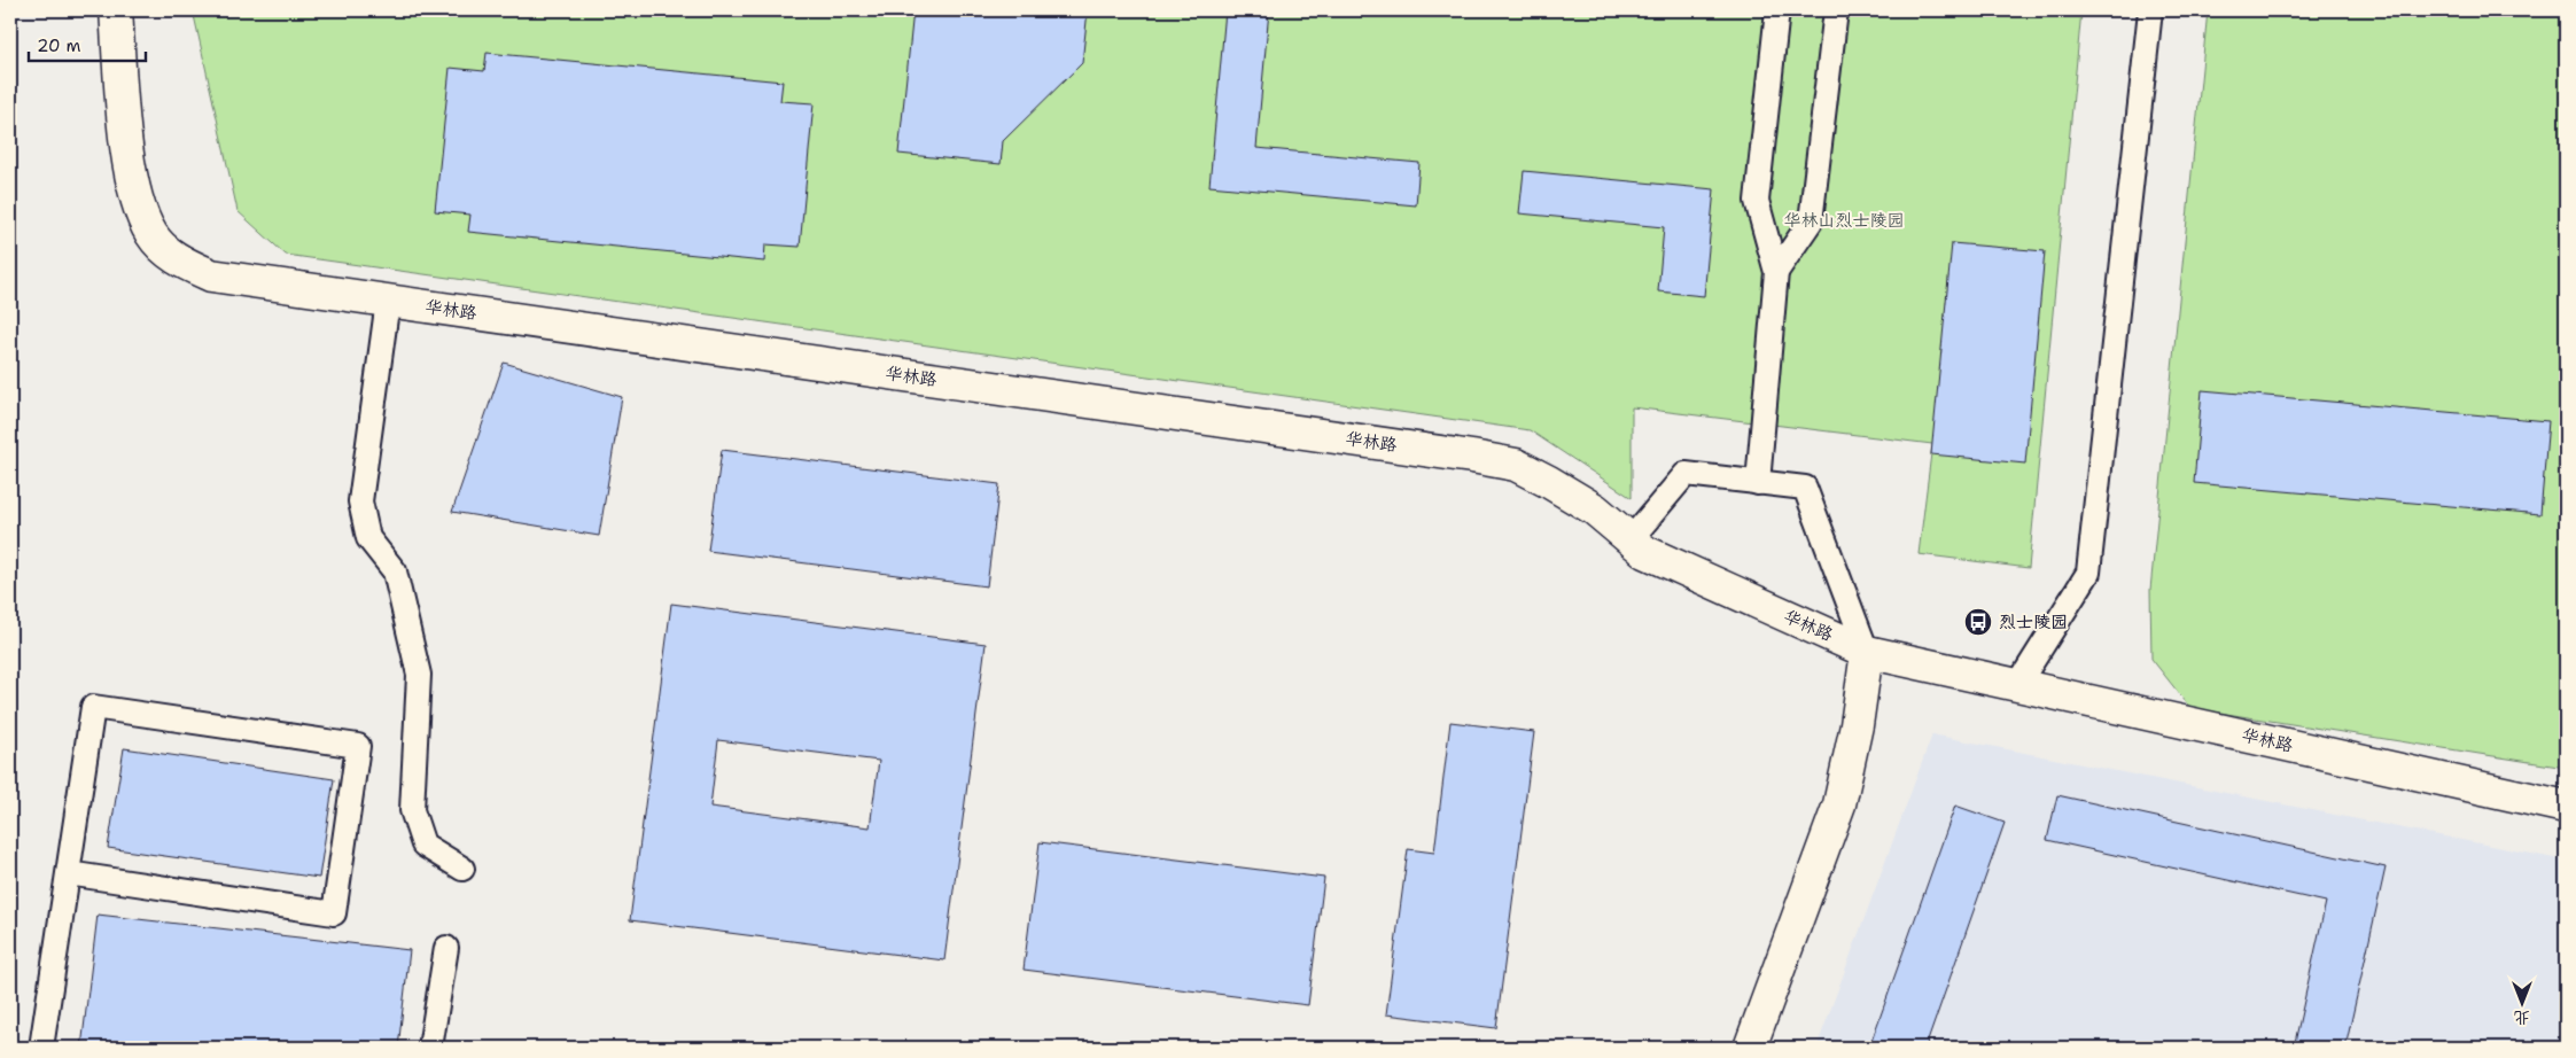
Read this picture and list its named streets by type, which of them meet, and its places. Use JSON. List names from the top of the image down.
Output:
{
  "streets": {
    "street": ["华林路"]
  },
  "parks": ["华林山烈士陵园"],
  "places": {
    "bus stop": ["烈士陵园"]
  },
  "scale_bar": "20 m",
  "north": "bottom"
}
